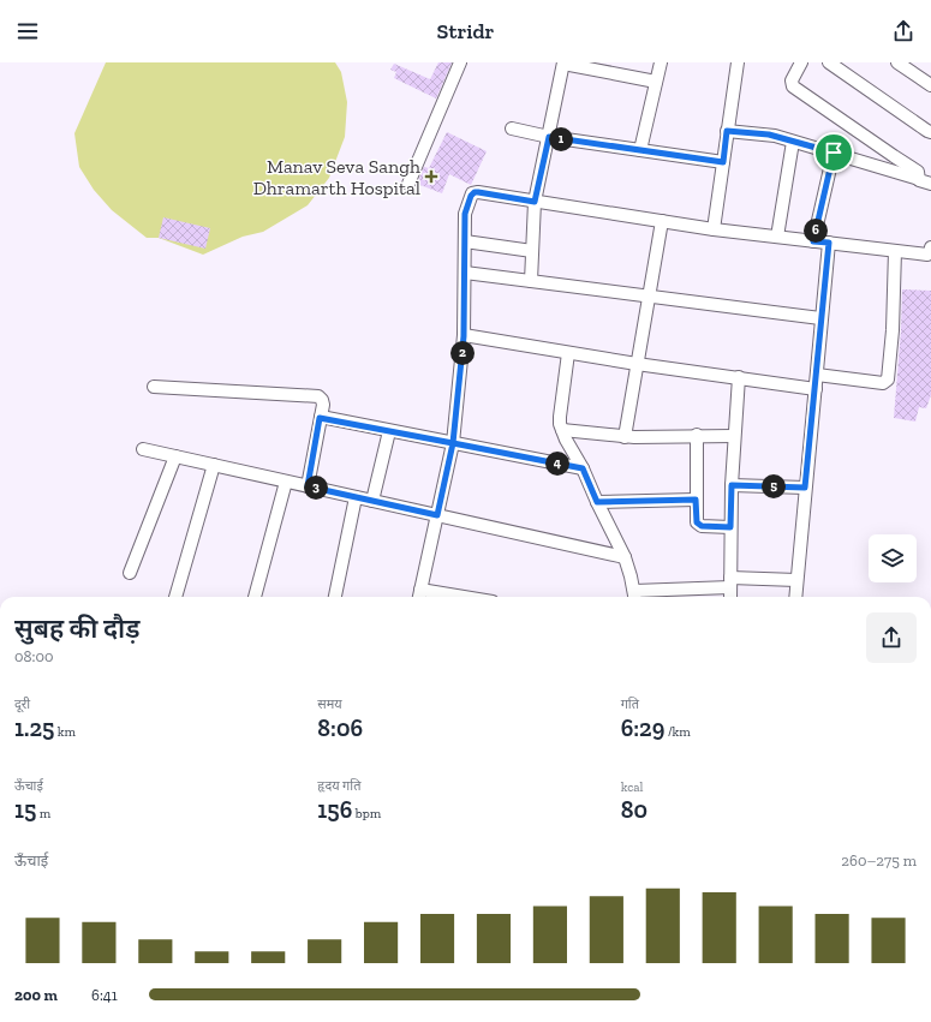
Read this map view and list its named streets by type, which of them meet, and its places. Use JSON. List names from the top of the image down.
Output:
{
  "places": {
    "health": ["Manav Seva Sangh Dhramarth Hospital"]
  },
  "page": {
    "header": "Stridr",
    "pins": [
      "1",
      "6",
      "2",
      "4",
      "5",
      "3"
    ],
    "heading": ["सुबह की दौड़", "08:00"],
    "stats": [
      ["दूरी", "1.25 km"],
      ["समय", "8:06"],
      ["गति", "6:29 /km"],
      ["ऊँचाई", "15 m"],
      ["हृदय गति", "156 bpm"],
      ["kcal", "80"]
    ],
    "chart": ["ऊँचाई", "260–275 m"],
    "list": [
      {
        "name": "200 m",
        "note": "6:41"
      }
    ]
  }
}
